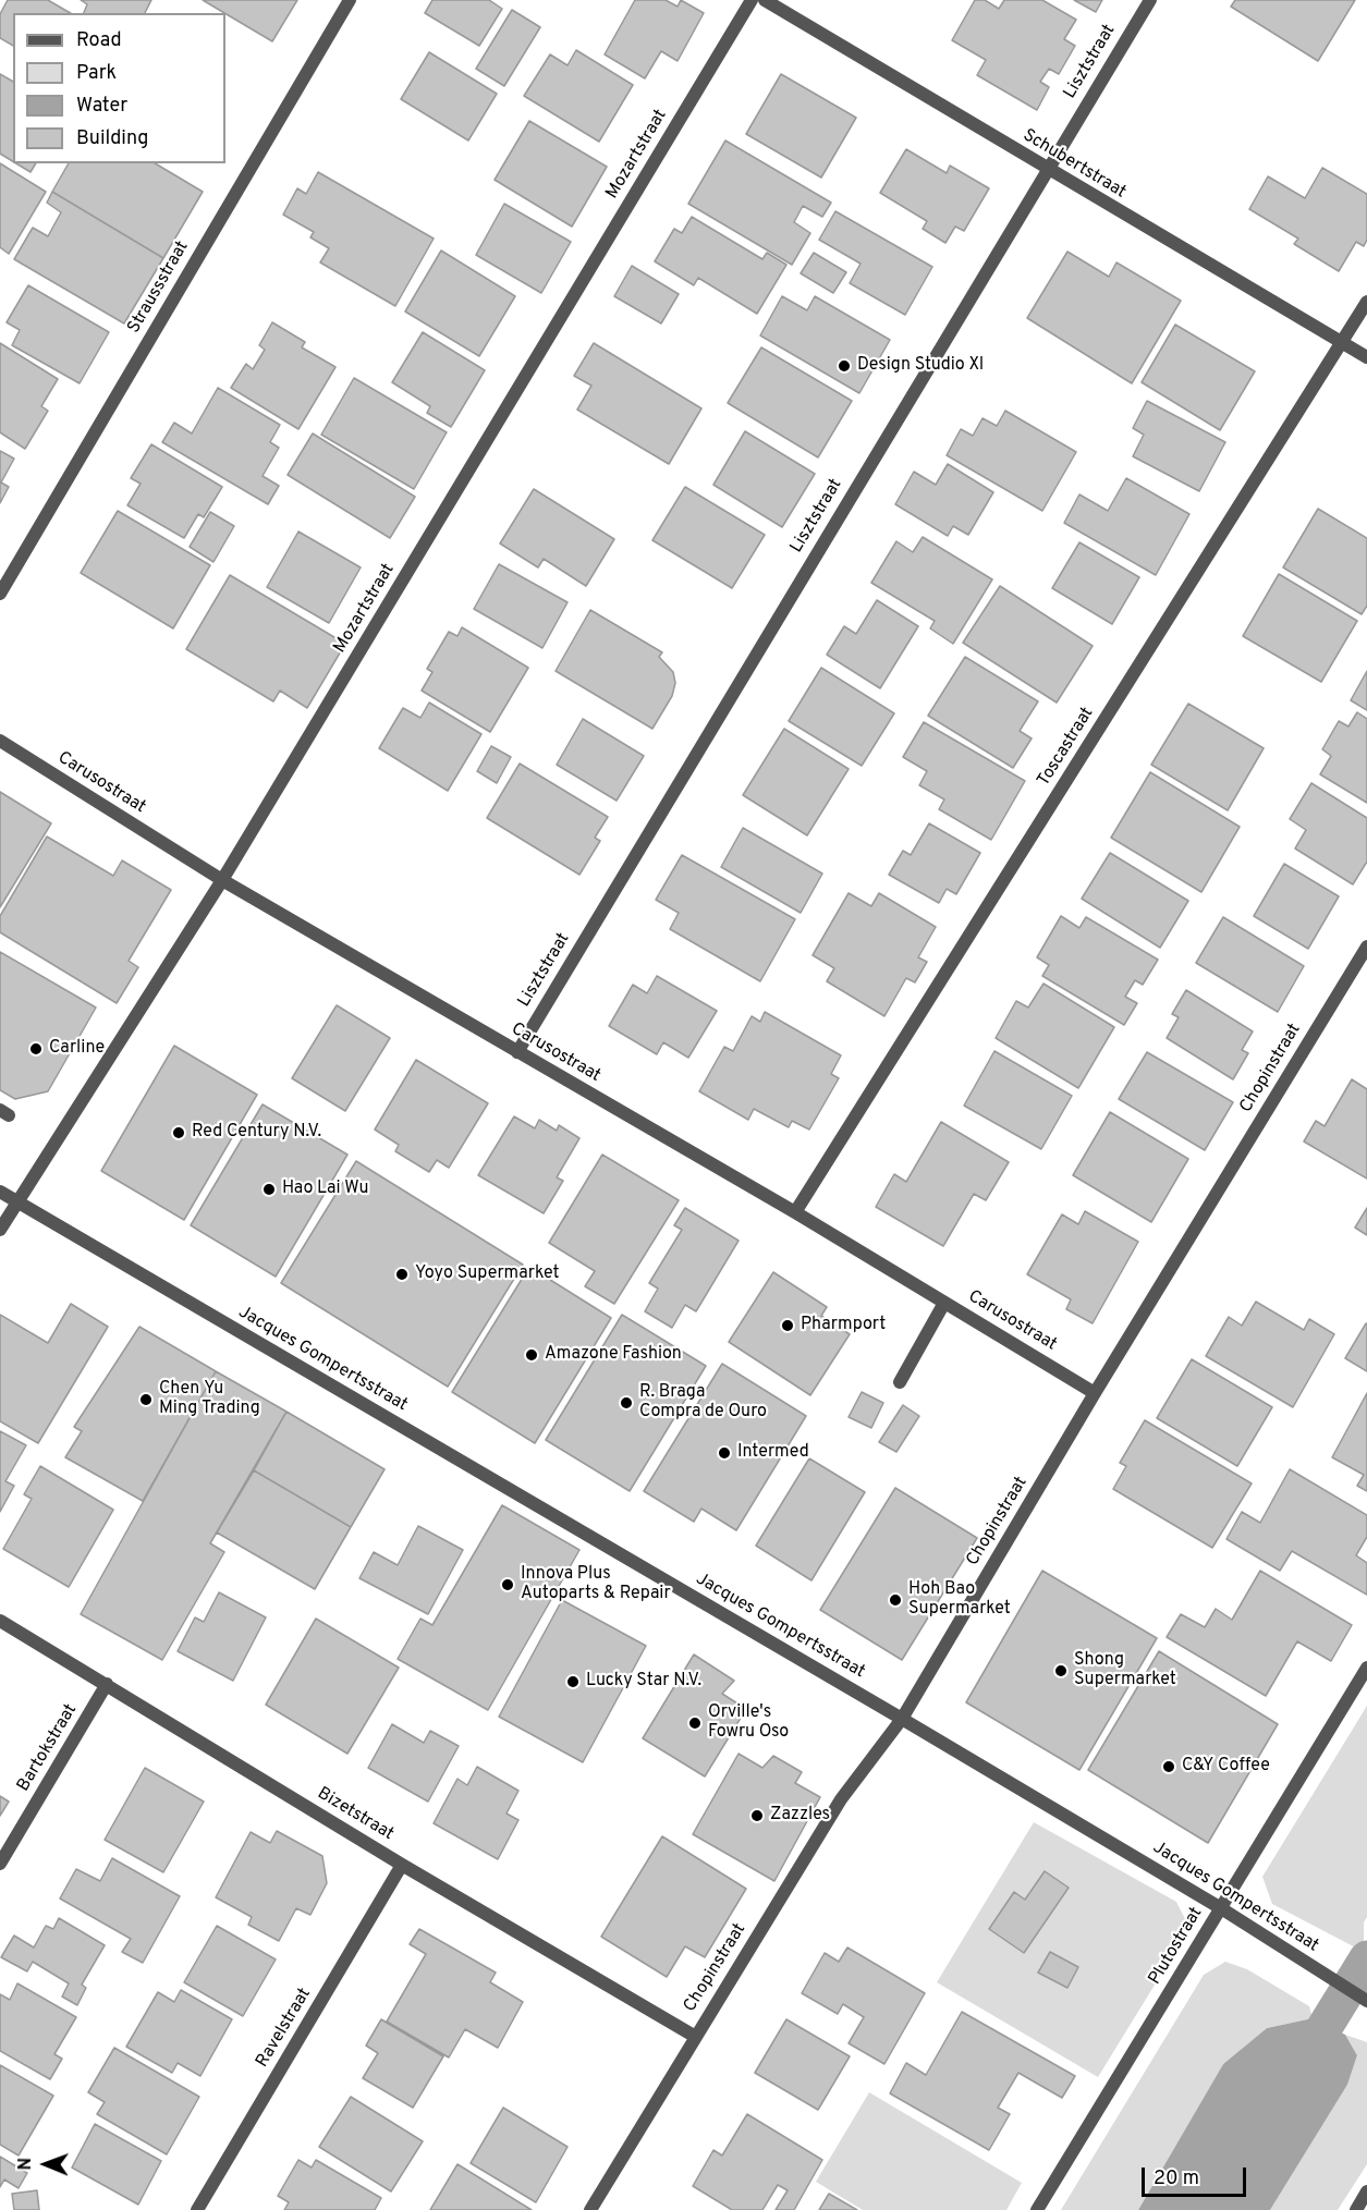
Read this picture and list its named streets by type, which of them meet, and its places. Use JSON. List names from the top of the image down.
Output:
{
  "streets": {
    "street": [
      "Lisztstraat",
      "Mozartstraat",
      "Schubertstraat",
      "Straussstraat",
      "Toscastraat",
      "Carusostraat",
      "Chopinstraat",
      "Jacques Gompertsstraat",
      "Bartokstraat",
      "Bizetstraat",
      "Plutostraat",
      "Ravelstraat"
    ]
  },
  "crossings": [
    ["Lisztstraat", "Schubertstraat"],
    ["Lisztstraat", "Carusostraat"],
    ["Mozartstraat", "Carusostraat"],
    ["Mozartstraat", "Jacques Gompertsstraat"],
    ["Schubertstraat", "Toscastraat"],
    ["Toscastraat", "Carusostraat"],
    ["Carusostraat", "Chopinstraat"],
    ["Chopinstraat", "Jacques Gompertsstraat"],
    ["Chopinstraat", "Bizetstraat"],
    ["Jacques Gompertsstraat", "Plutostraat"],
    ["Bartokstraat", "Bizetstraat"],
    ["Bizetstraat", "Ravelstraat"]
  ],
  "places": [
    "Design Studio XI",
    "Carline",
    "Red Century N.V.",
    "Hao Lai Wu",
    "Yoyo Supermarket",
    "Pharmport",
    "Amazone Fashion",
    "Chen Yu Ming Trading",
    "R. Braga Compra de Ouro",
    "Intermed",
    "Innova Plus Autoparts & Repair",
    "Hoh Bao Supermarket",
    "Shong Supermarket",
    "Lucky Star N.V.",
    "Orville's Fowru Oso",
    "C&Y Coffee",
    "Zazzles"
  ],
  "legend": [
    "Road",
    "Park",
    "Water",
    "Building"
  ],
  "scale_bar": "20 m",
  "north": "left"
}
